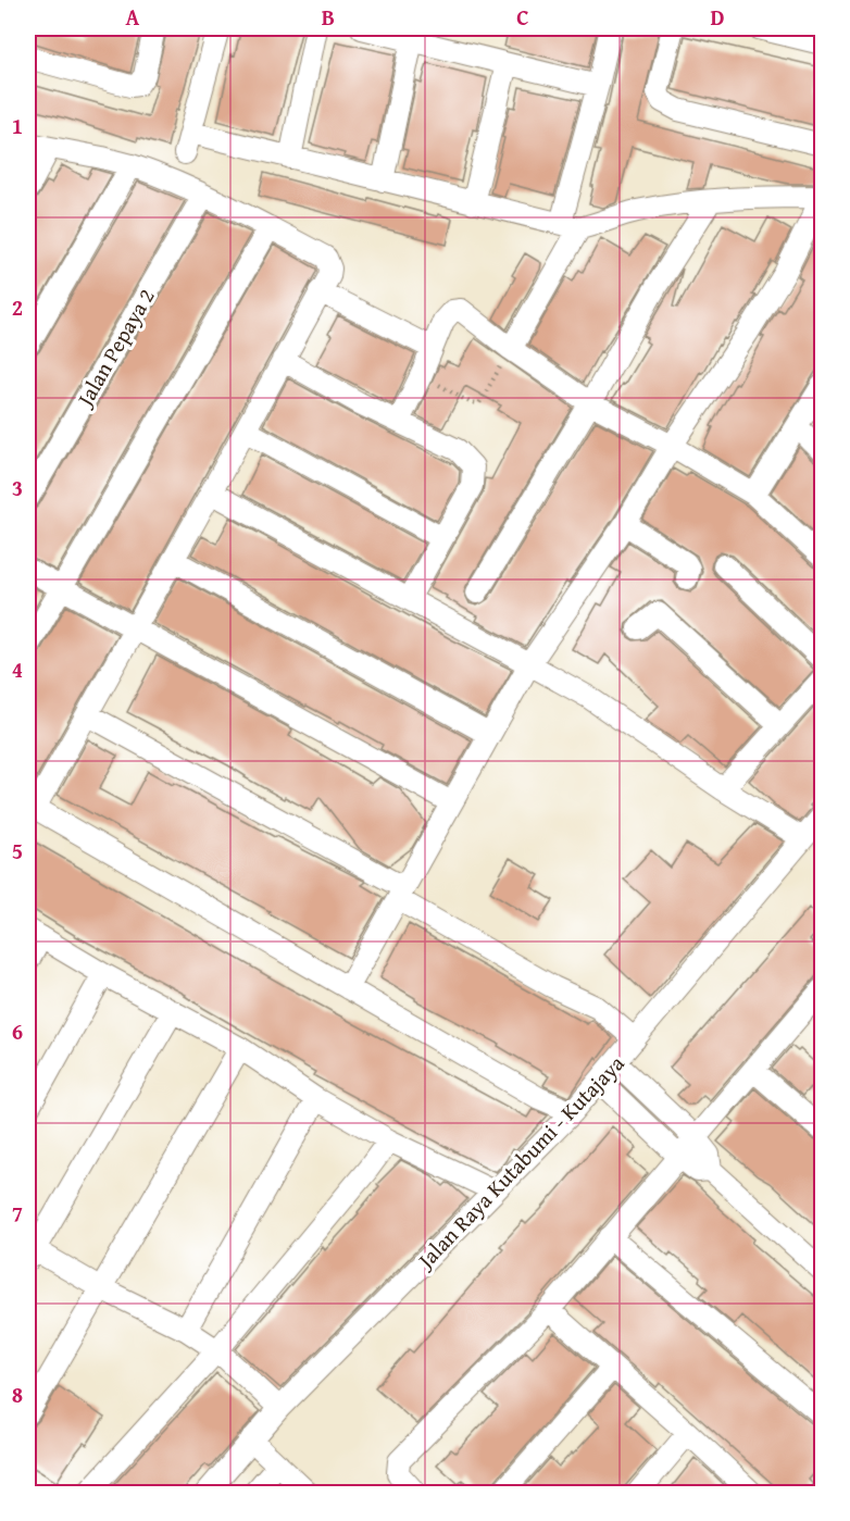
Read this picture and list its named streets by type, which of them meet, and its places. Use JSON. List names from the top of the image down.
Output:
{
  "streets": {
    "street": ["Jalan Pepaya 2", "Jalan Raya Kutabumi - Kutajaya"]
  },
  "grid": {
    "columns": [
      "A",
      "B",
      "C",
      "D"
    ],
    "rows": [
      "1",
      "2",
      "3",
      "4",
      "5",
      "6",
      "7",
      "8"
    ]
  }
}
